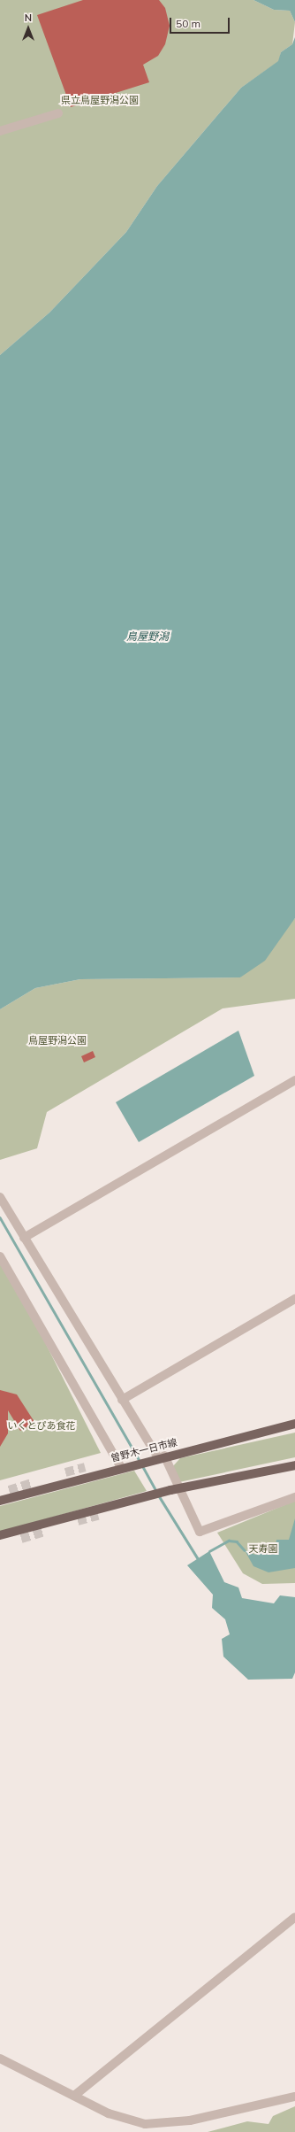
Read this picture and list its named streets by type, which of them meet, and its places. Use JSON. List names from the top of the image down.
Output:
{
  "streets": {
    "main road": ["曽野木一日市線"]
  },
  "water": ["鳥屋野潟"],
  "parks": [
    "県立鳥屋野潟公園",
    "鳥屋野潟公園",
    "いくとぴあ食花",
    "天寿園"
  ],
  "scale_bar": "50 m",
  "north": "top"
}
